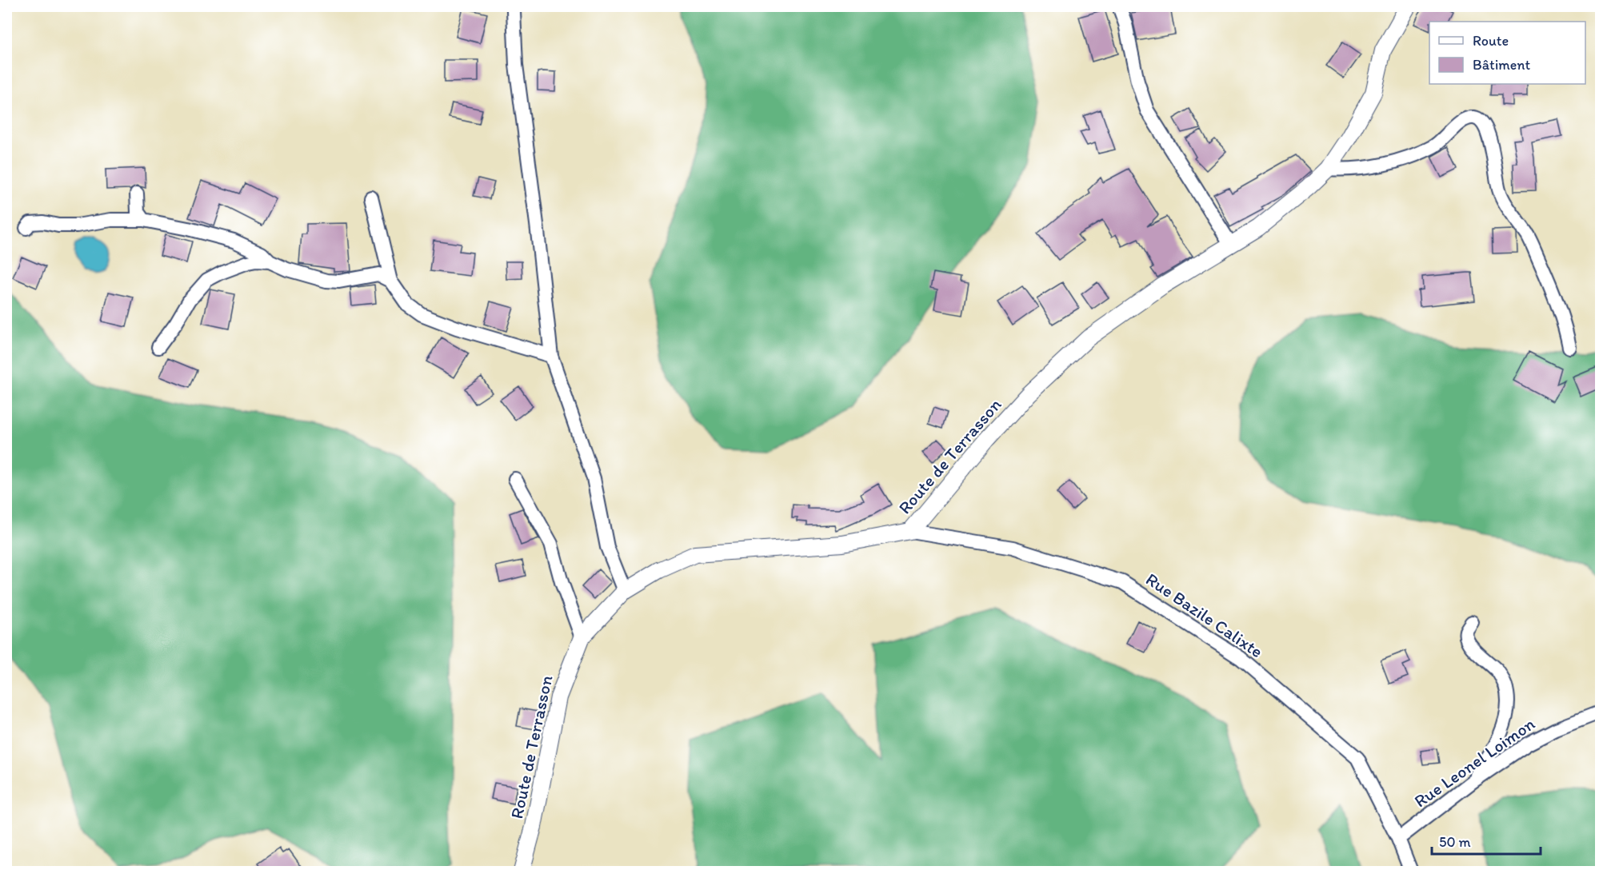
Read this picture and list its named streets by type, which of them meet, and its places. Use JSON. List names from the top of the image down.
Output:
{
  "streets": {
    "street": ["Route de Terrasson", "Rue Bazile Calixte", "Rue Leonel Loimon"]
  },
  "crossings": [
    ["Route de Terrasson", "Rue Bazile Calixte"],
    ["Rue Bazile Calixte", "Rue Leonel Loimon"]
  ],
  "legend": ["Route", "Bâtiment"],
  "scale_bar": "50 m"
}
